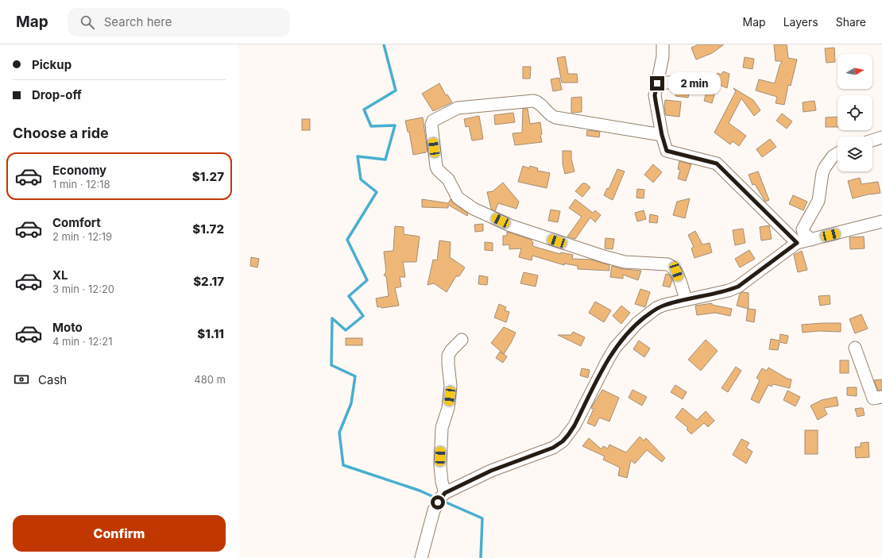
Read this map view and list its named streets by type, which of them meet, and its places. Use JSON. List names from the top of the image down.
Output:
{
  "north": "right",
  "page": {
    "header": "Map",
    "search": "Search here",
    "nav": ["Map", "Layers", "Share"],
    "banner": ["Pickup", "Drop-off"],
    "bubble": "2 min",
    "heading": "Choose a ride",
    "list": [
      {
        "name": "Economy",
        "note": "1 min · 12:18",
        "value": "$1.27"
      },
      {
        "name": "Comfort",
        "note": "2 min · 12:19",
        "value": "$1.72"
      },
      {
        "name": "XL",
        "note": "3 min · 12:20",
        "value": "$2.17"
      },
      {
        "name": "Moto",
        "note": "4 min · 12:21",
        "value": "$1.11"
      }
    ],
    "pay": ["Cash", "480 m"],
    "buttons": "Confirm"
  }
}
